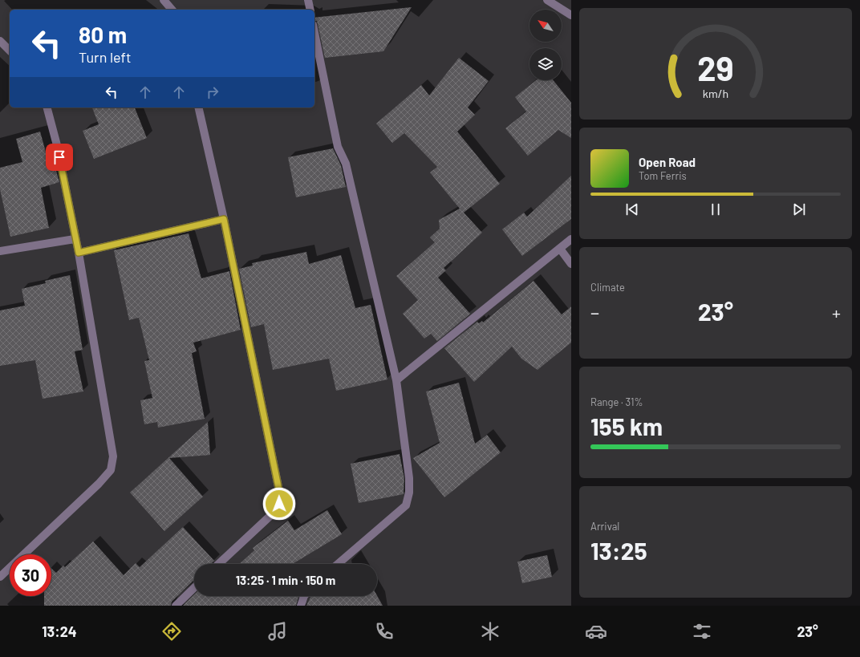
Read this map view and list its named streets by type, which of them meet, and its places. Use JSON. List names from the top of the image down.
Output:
{
  "north": "top left",
  "page": {
    "turn": ["80 m", "Turn left"],
    "song": ["Open Road", "Tom Ferris"],
    "tile": [
      "Climate",
      ["Range · 31%", "155 km"],
      ["Arrival", "13:25"]
    ],
    "heat": ["−", "23°", "+"],
    "limit": "30",
    "trip": "13:25 · 1 min · 150 m",
    "tabs": ["13:24", "23°"],
    "gauge": ["29", "km/h"]
  }
}
